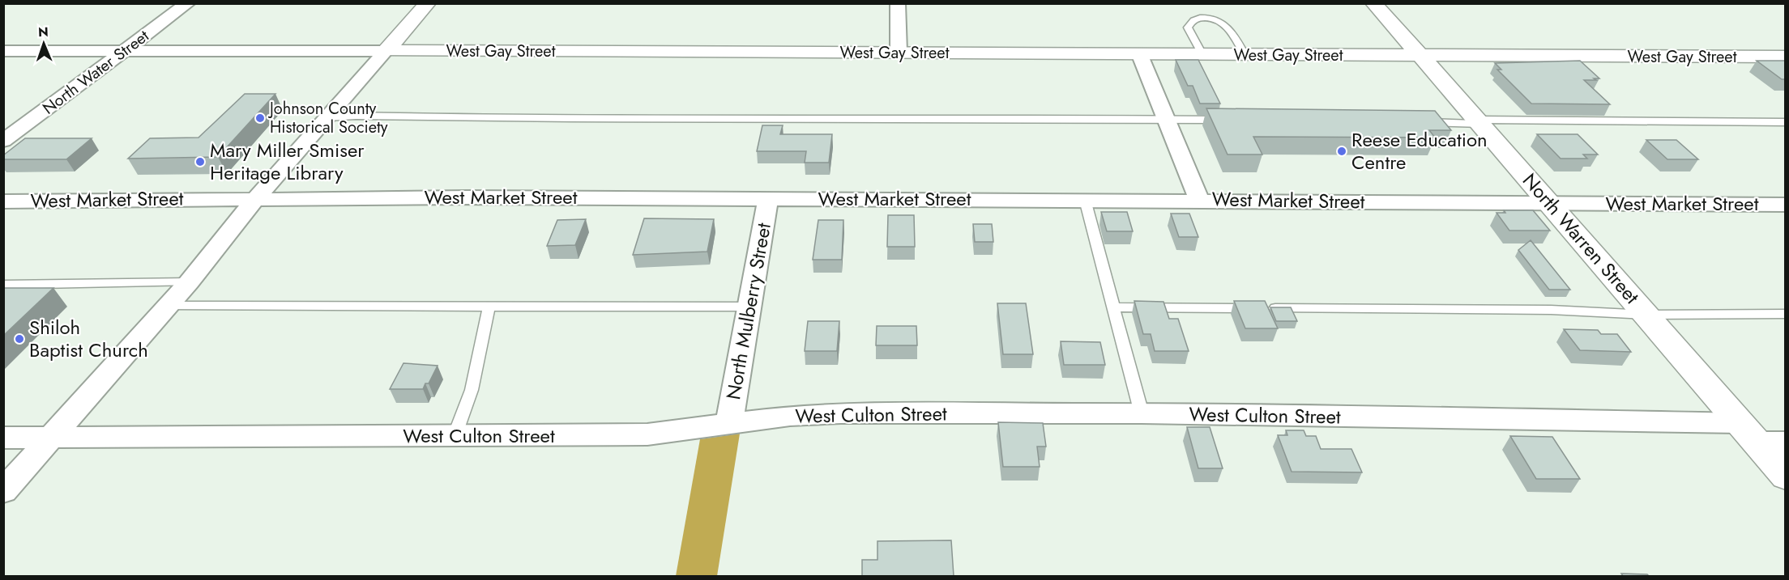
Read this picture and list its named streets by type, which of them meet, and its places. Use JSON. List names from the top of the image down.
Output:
{
  "streets": {
    "street": [
      "West Gay Street",
      "North Water Street",
      "West Market Street",
      "North Warren Street",
      "North Mulberry Street",
      "West Culton Street"
    ]
  },
  "crossings": [
    ["West Gay Street", "North Water Street"],
    ["West Gay Street", "North Warren Street"],
    ["West Market Street", "North Warren Street"],
    ["West Market Street", "North Mulberry Street"],
    ["North Warren Street", "West Culton Street"],
    ["North Mulberry Street", "West Culton Street"]
  ],
  "places": [
    "Johnson County Historical Society",
    "Reese Education Centre",
    "Mary Miller Smiser Heritage Library",
    "Shiloh Baptist Church"
  ],
  "north": "top"
}
